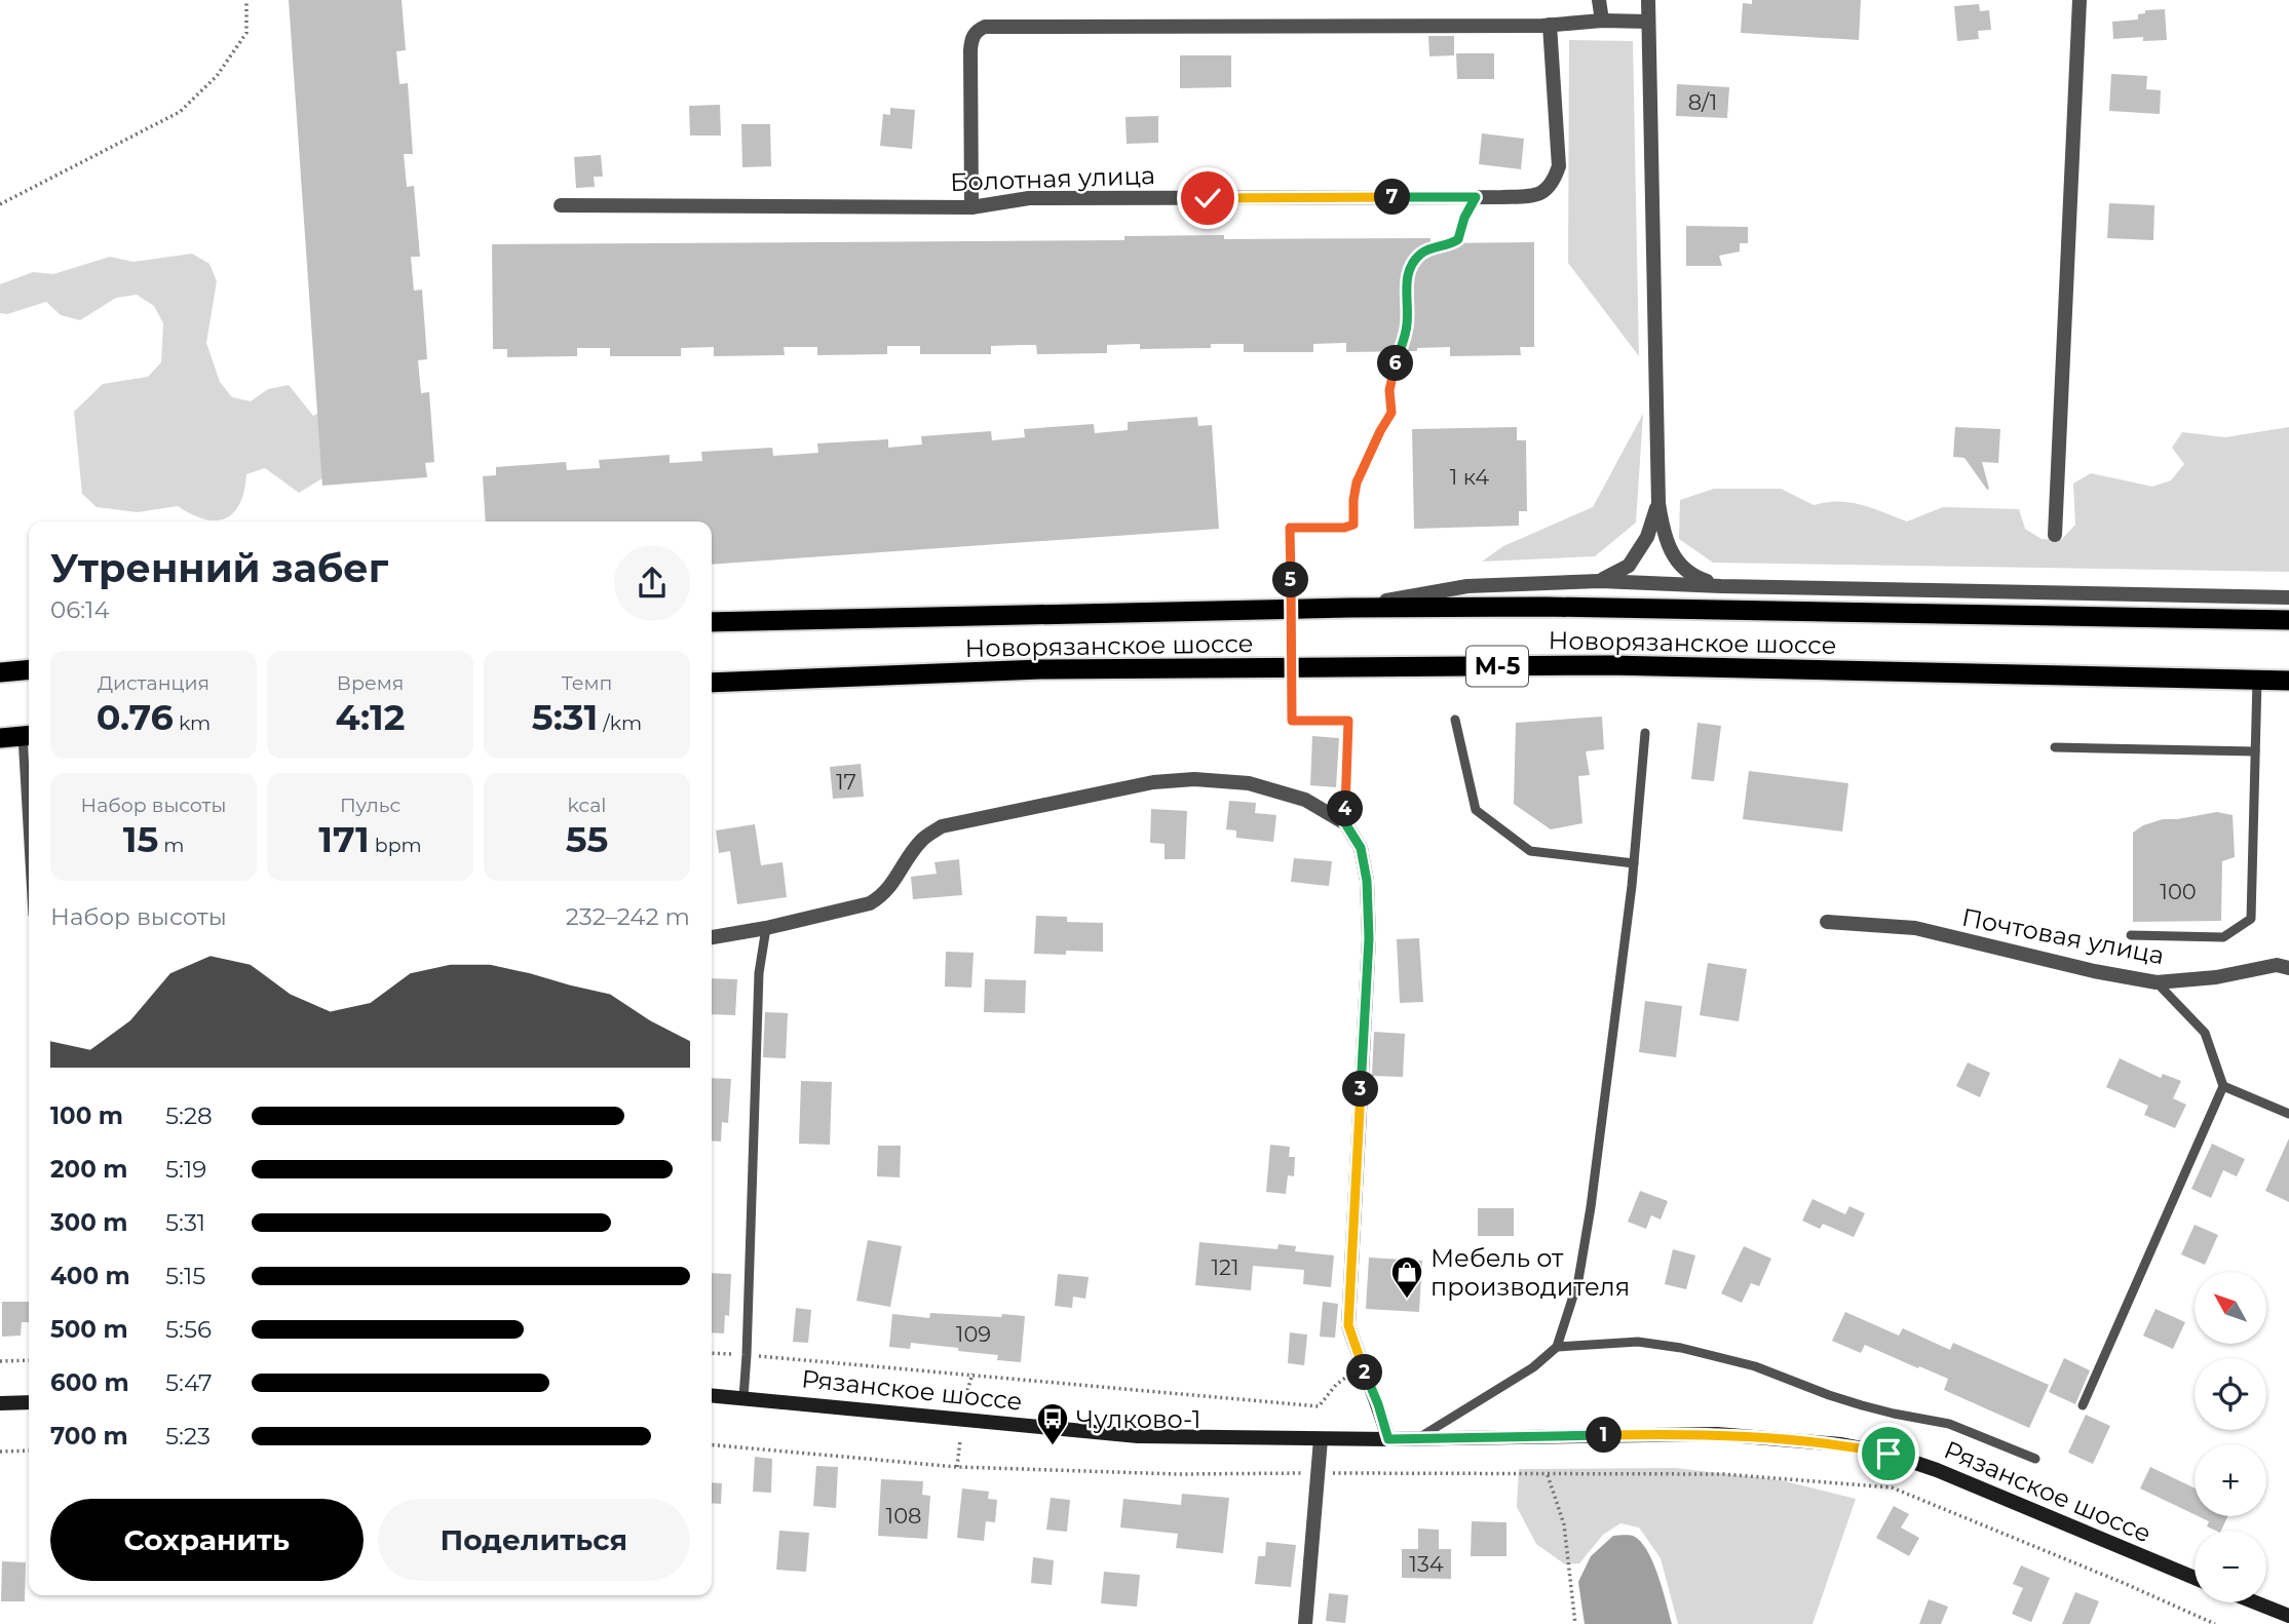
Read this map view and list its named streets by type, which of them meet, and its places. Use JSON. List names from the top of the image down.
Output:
{
  "streets": {
    "highway": ["Новорязанское шоссе", "М-5"],
    "main road": ["Рязанское шоссе"],
    "street": ["Болотная улица", "Почтовая улица"]
  },
  "places": {
    "shop": ["Мебель от производителя"],
    "bus stop": ["Чулково-1"]
  },
  "house_numbers": [
    "8/1",
    "1 к4",
    "17",
    "100",
    "121",
    "109",
    "108",
    "134"
  ],
  "north": "top left",
  "page": {
    "pins": [
      "7",
      "6",
      "5",
      "4",
      "3",
      "2",
      "1"
    ],
    "heading": ["Утренний забег", "06:14"],
    "stats": [
      ["Дистанция", "0.76 km"],
      ["Время", "4:12"],
      ["Темп", "5:31 /km"],
      ["Набор высоты", "15 m"],
      ["Пульс", "171 bpm"],
      ["kcal", "55"]
    ],
    "chart": ["Набор высоты", "232–242 m"],
    "list": [
      {
        "name": "100 m",
        "note": "5:28"
      },
      {
        "name": "200 m",
        "note": "5:19"
      },
      {
        "name": "300 m",
        "note": "5:31"
      },
      {
        "name": "400 m",
        "note": "5:15"
      },
      {
        "name": "500 m",
        "note": "5:56"
      },
      {
        "name": "600 m",
        "note": "5:47"
      },
      {
        "name": "700 m",
        "note": "5:23"
      }
    ],
    "map_buttons": ["+", "−"],
    "buttons": ["Сохранить", "Поделиться"]
  }
}
